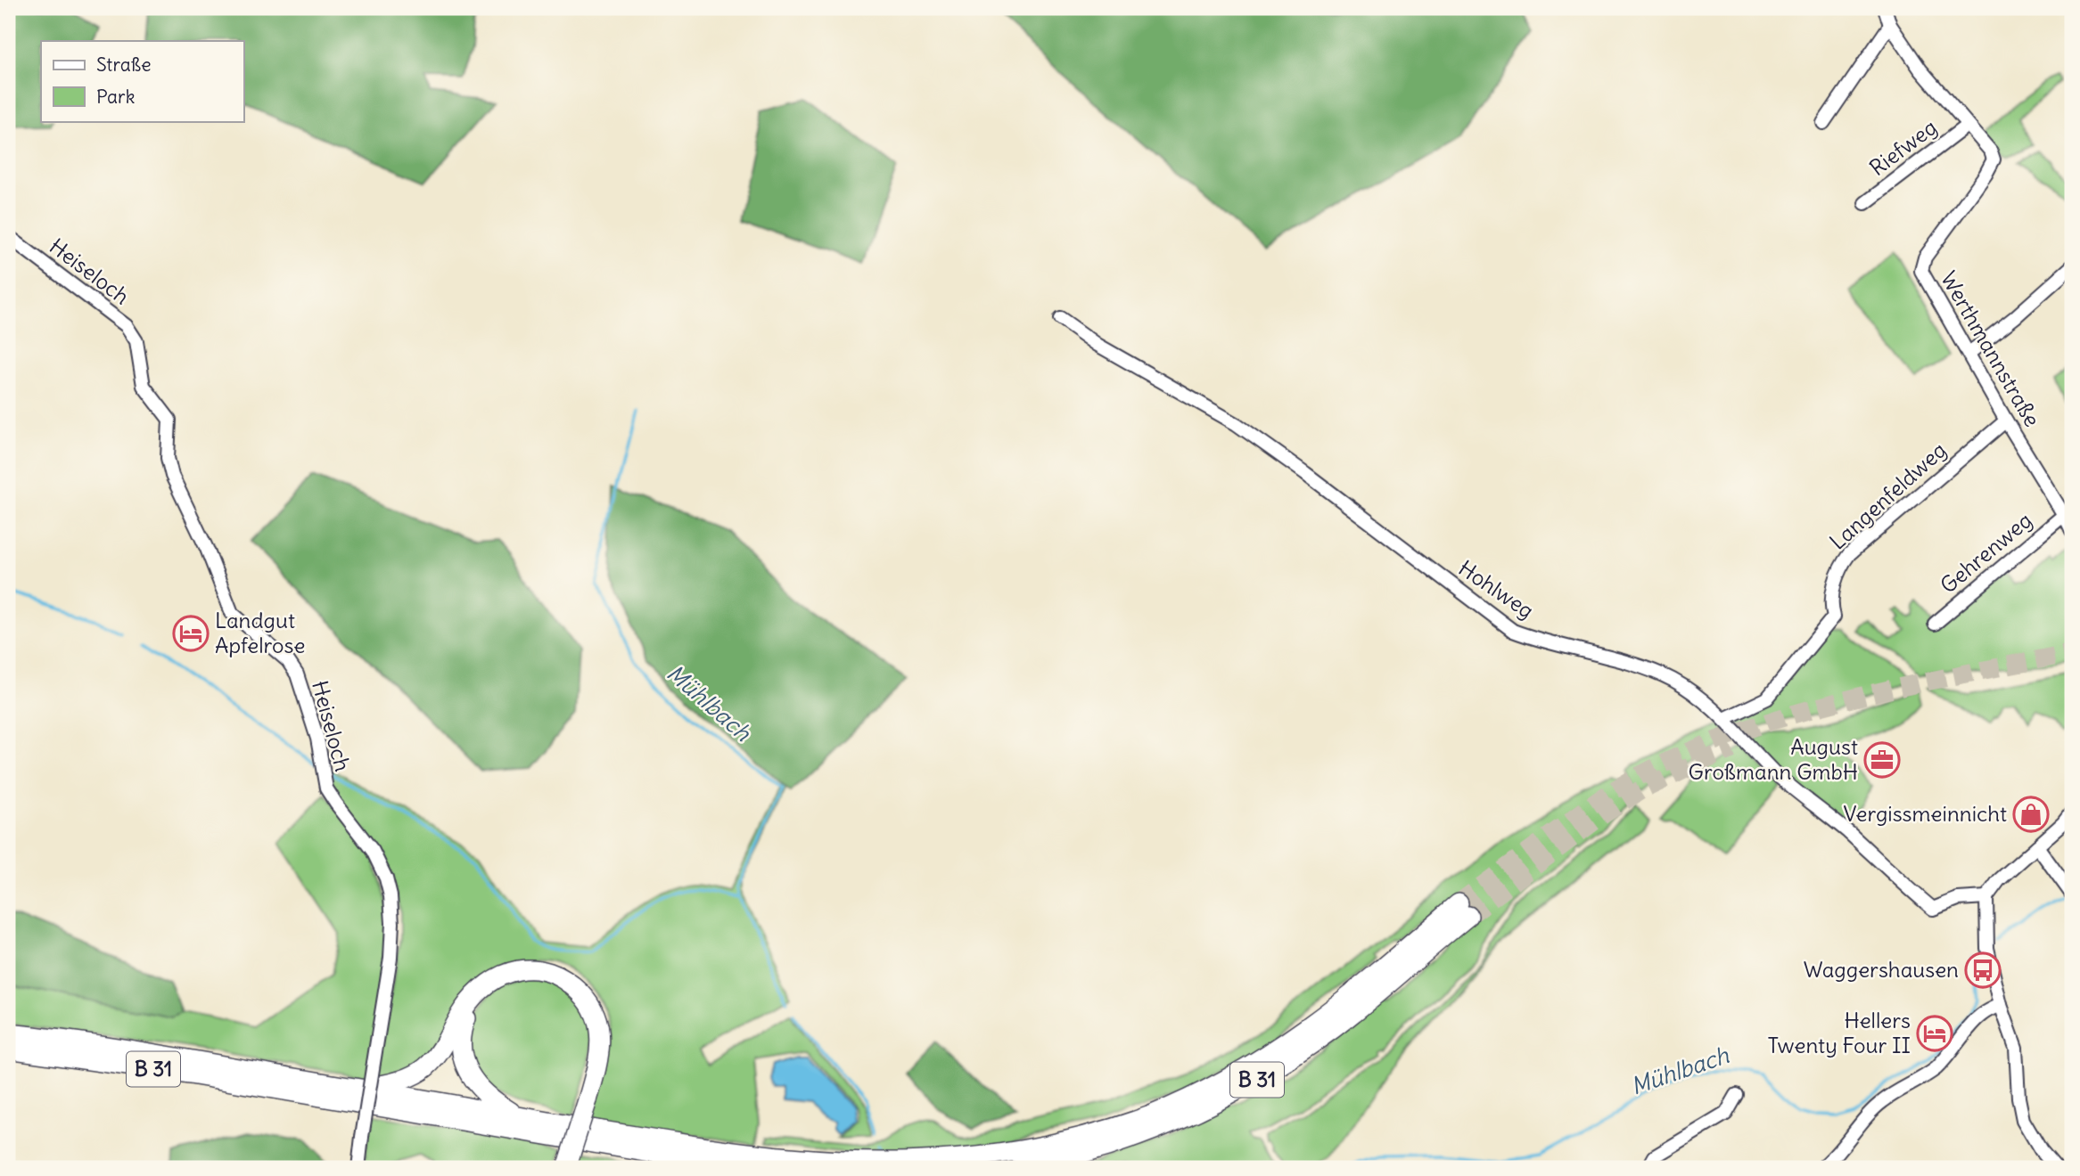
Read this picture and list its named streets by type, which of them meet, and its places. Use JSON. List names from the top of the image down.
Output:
{
  "streets": {
    "highway": ["B 31"],
    "street": [
      "Riefweg",
      "Heiseloch",
      "Werthmannstraße",
      "Langenfeldweg",
      "Gehrenweg",
      "Hohlweg"
    ]
  },
  "crossings": [
    ["Riefweg", "Werthmannstraße"],
    ["Werthmannstraße", "Langenfeldweg"],
    ["Werthmannstraße", "Gehrenweg"],
    ["Langenfeldweg", "Hohlweg"]
  ],
  "water": ["Mühlbach"],
  "places": {
    "hotel": ["Landgut Apfelrose", "Hellers Twenty Four II"],
    "office": ["August Großmann GmbH"],
    "shop": ["Vergissmeinnicht"],
    "bus stop": ["Waggershausen"]
  },
  "legend": ["Straße", "Park"]
}
